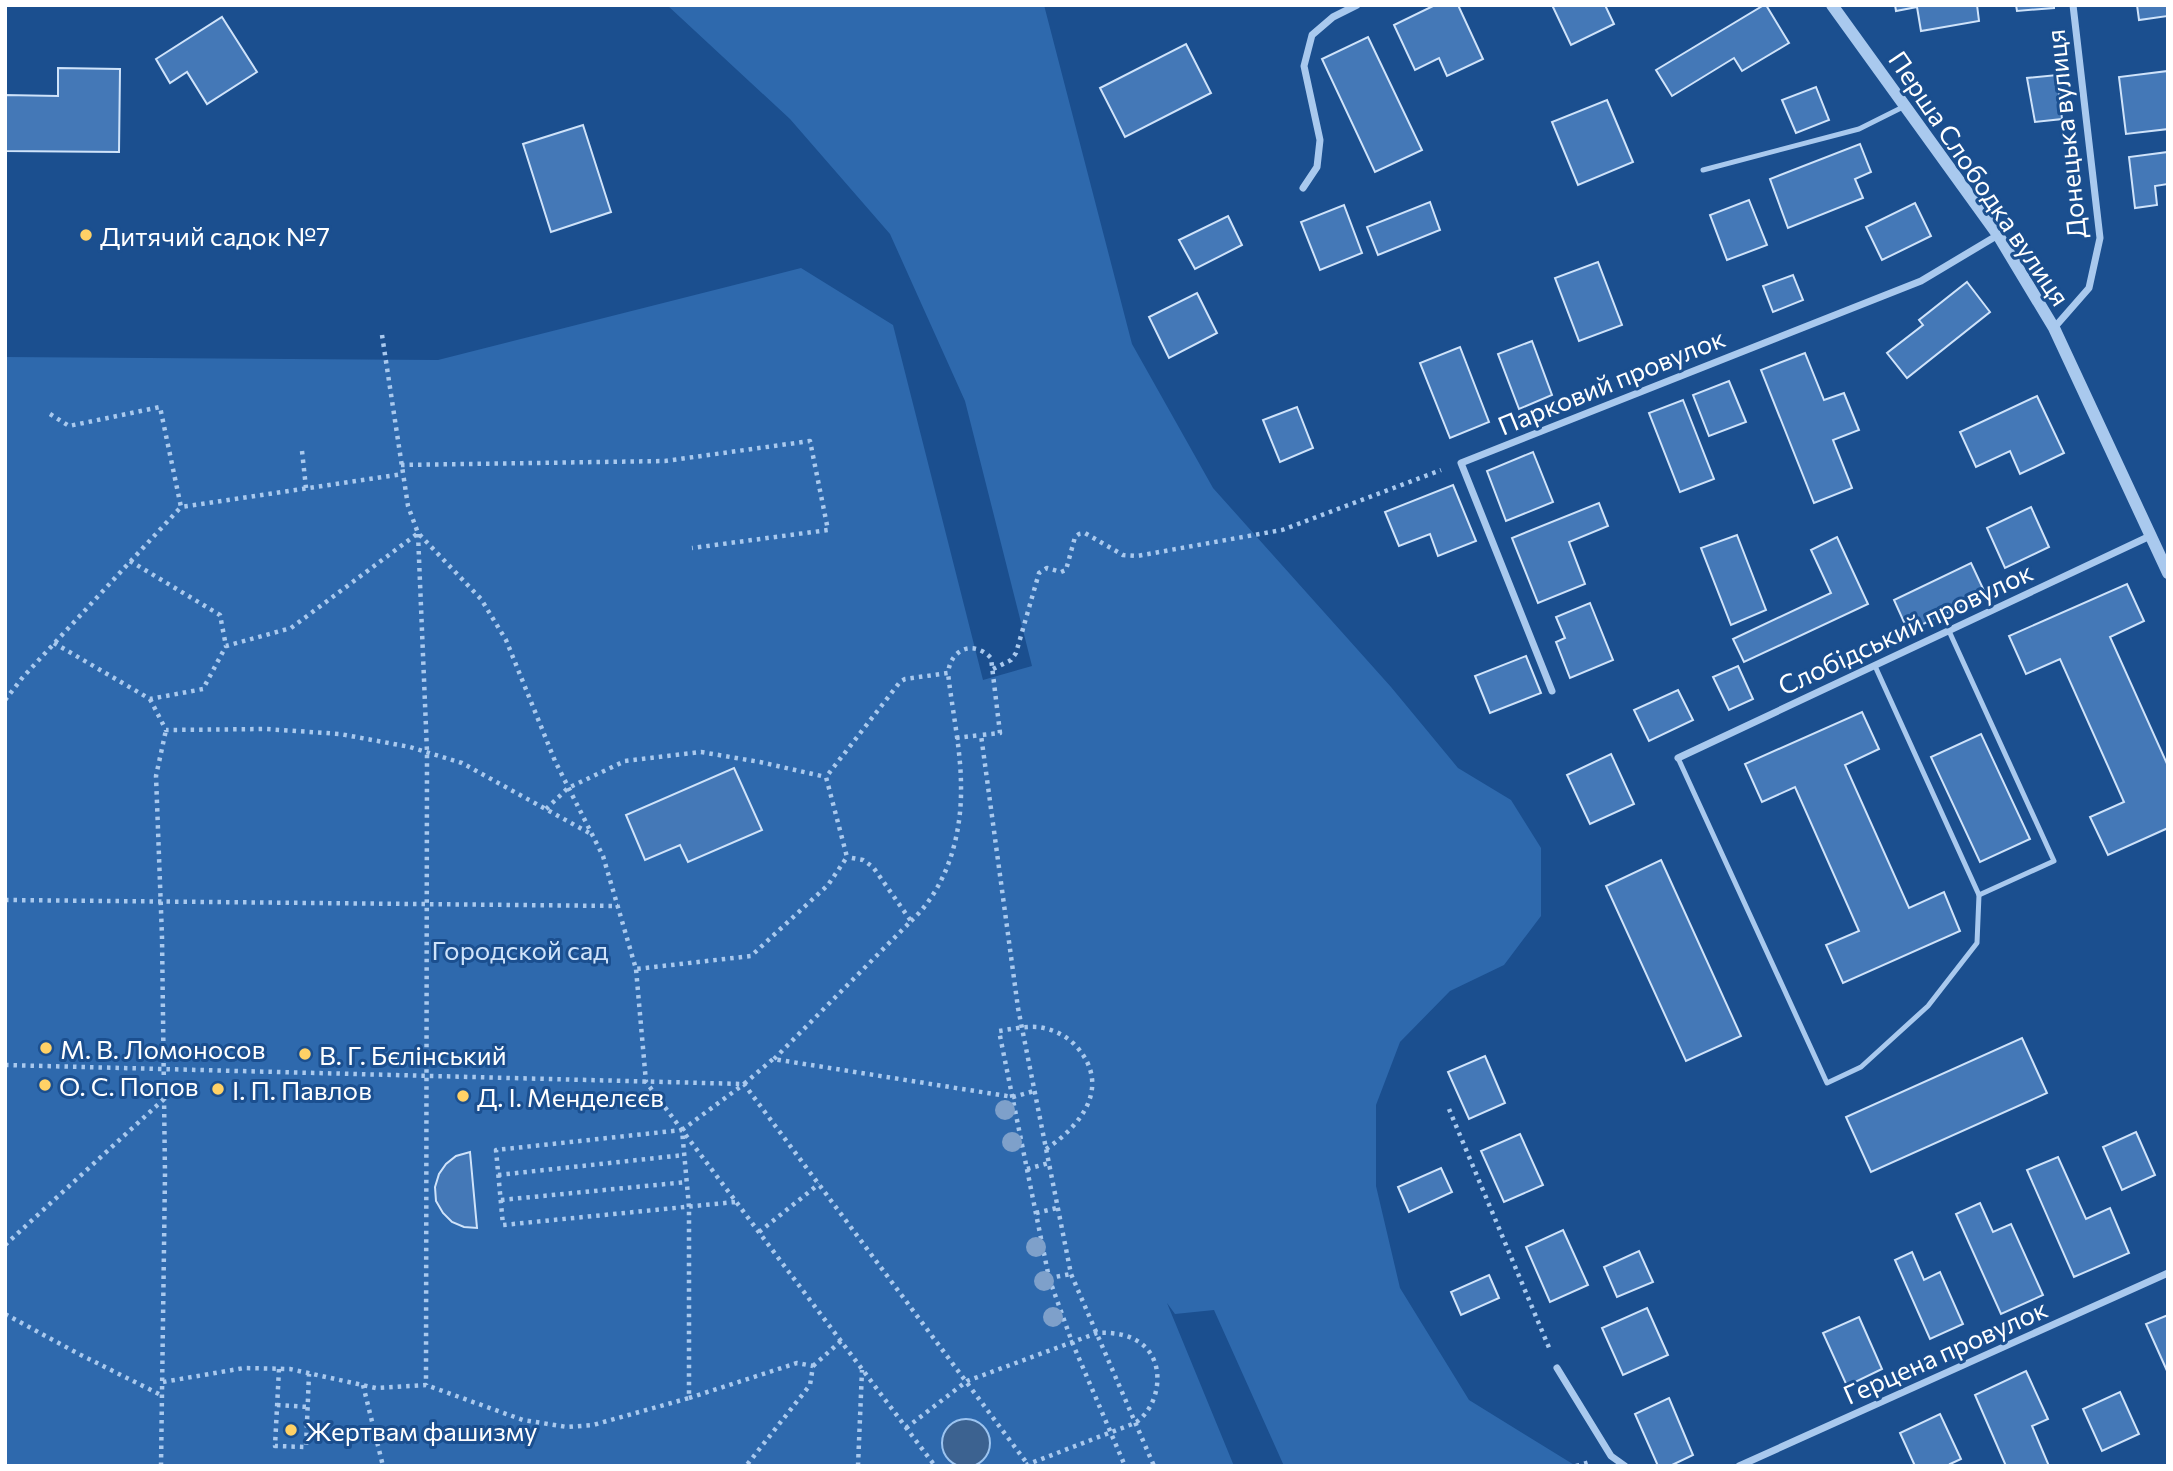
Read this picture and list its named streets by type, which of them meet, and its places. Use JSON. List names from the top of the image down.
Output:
{
  "streets": {
    "street": [
      "Донецька вулиця",
      "Перша Слободка вулиця",
      "Парковий провулок",
      "Слобідський провулок",
      "Герцена провулок"
    ]
  },
  "crossings": [
    ["Донецька вулиця", "Перша Слободка вулиця"],
    ["Перша Слободка вулиця", "Парковий провулок"],
    ["Перша Слободка вулиця", "Слобідський провулок"]
  ],
  "parks": ["Городской сад"],
  "places": [
    "Дитячий садок №7",
    "М. В. Ломоносов",
    "В. Г. Бєлінський",
    "О. С. Попов",
    "І. П. Павлов",
    "Д. І. Менделєєв",
    "Жертвам фашизму"
  ]
}
